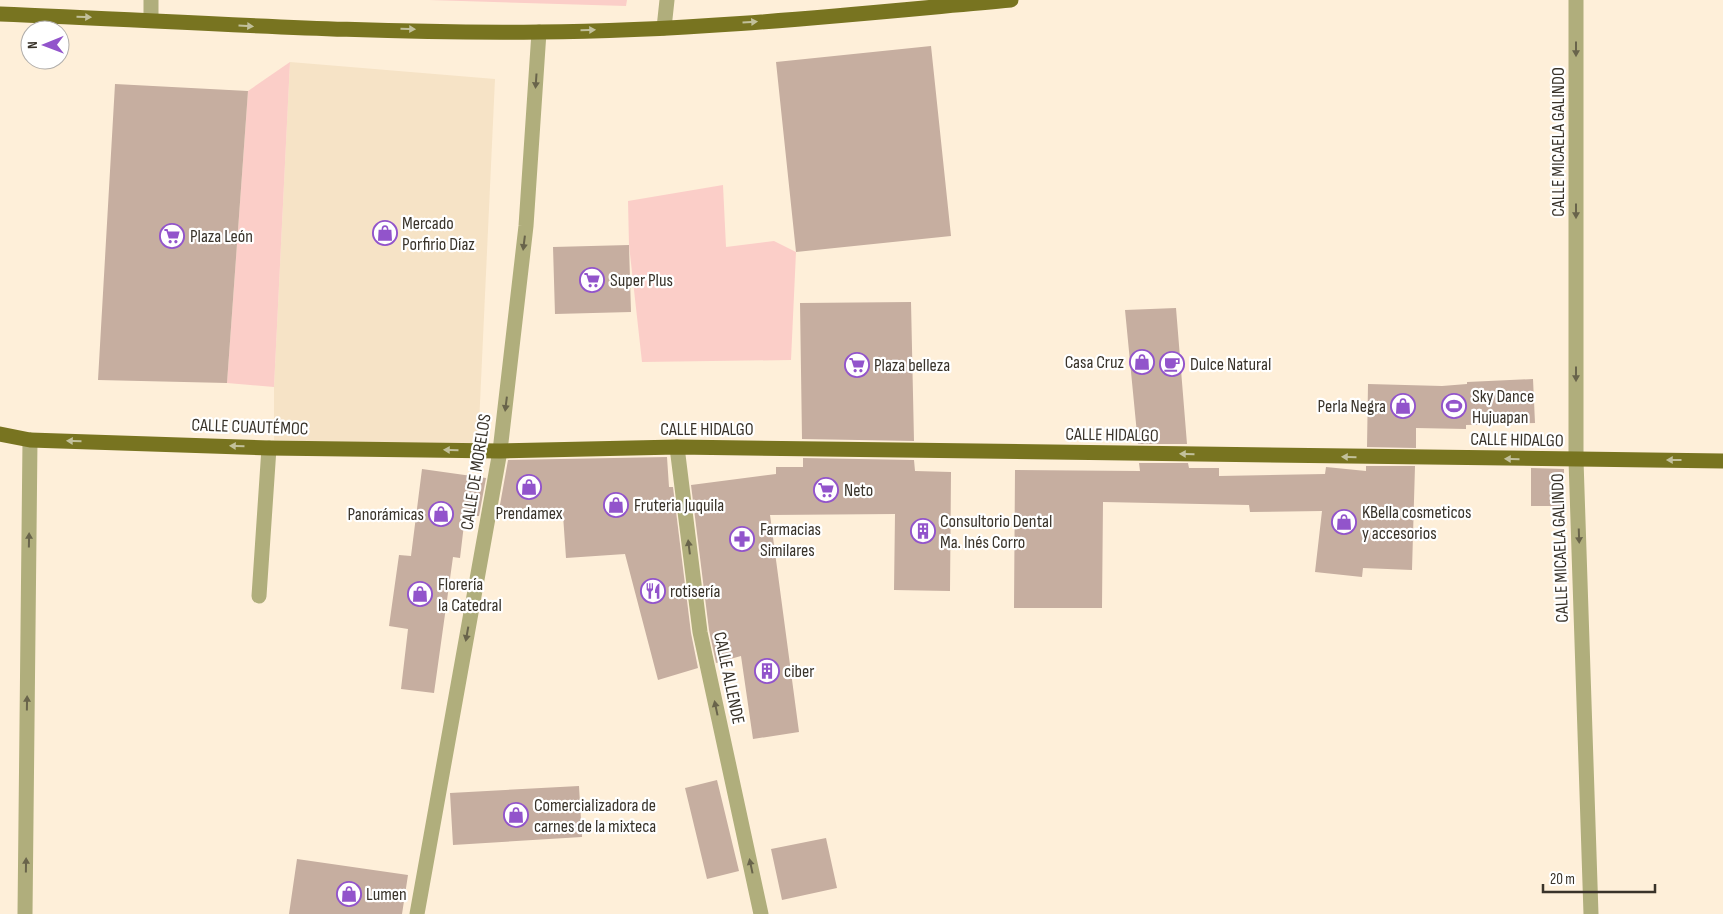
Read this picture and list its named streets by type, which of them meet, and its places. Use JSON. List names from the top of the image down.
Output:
{
  "streets": {
    "main road": ["CALLE CUAUTÉMOC", "CALLE HIDALGO"],
    "street": ["CALLE MICAELA GALINDO", "CALLE DE MORELOS", "CALLE ALLENDE"]
  },
  "crossings": [
    ["CALLE MICAELA GALINDO", "CALLE HIDALGO"],
    ["CALLE CUAUTÉMOC", "CALLE HIDALGO"],
    ["CALLE CUAUTÉMOC", "CALLE DE MORELOS"],
    ["CALLE HIDALGO", "CALLE DE MORELOS"],
    ["CALLE HIDALGO", "CALLE ALLENDE"]
  ],
  "one_way": [
    "CALLE MICAELA GALINDO",
    "CALLE CUAUTÉMOC",
    "CALLE HIDALGO",
    "CALLE DE MORELOS",
    "CALLE ALLENDE"
  ],
  "places": {
    "shop": [
      "Mercado Porfirio Díaz",
      "Casa Cruz",
      "Perla Negra",
      "Prendamex",
      "Fruteria Juquila",
      "Panorámicas",
      "KBella cosmeticos y accesorios",
      "Florería la Catedral",
      "Comercializadora de carnes de la mixteca",
      "Lumen"
    ],
    "supermarket": [
      "Plaza León",
      "Super Plus",
      "Plaza belleza",
      "Neto"
    ],
    "cafe": ["Dulce Natural"],
    "sports": ["Sky Dance Hujuapan"],
    "building": ["Consultorio Dental Ma. Inés Corro", "ciber"],
    "pharmacy": ["Farmacias Similares"],
    "restaurant": ["rotisería"]
  },
  "scale_bar": "20 m",
  "north": "left"
}
